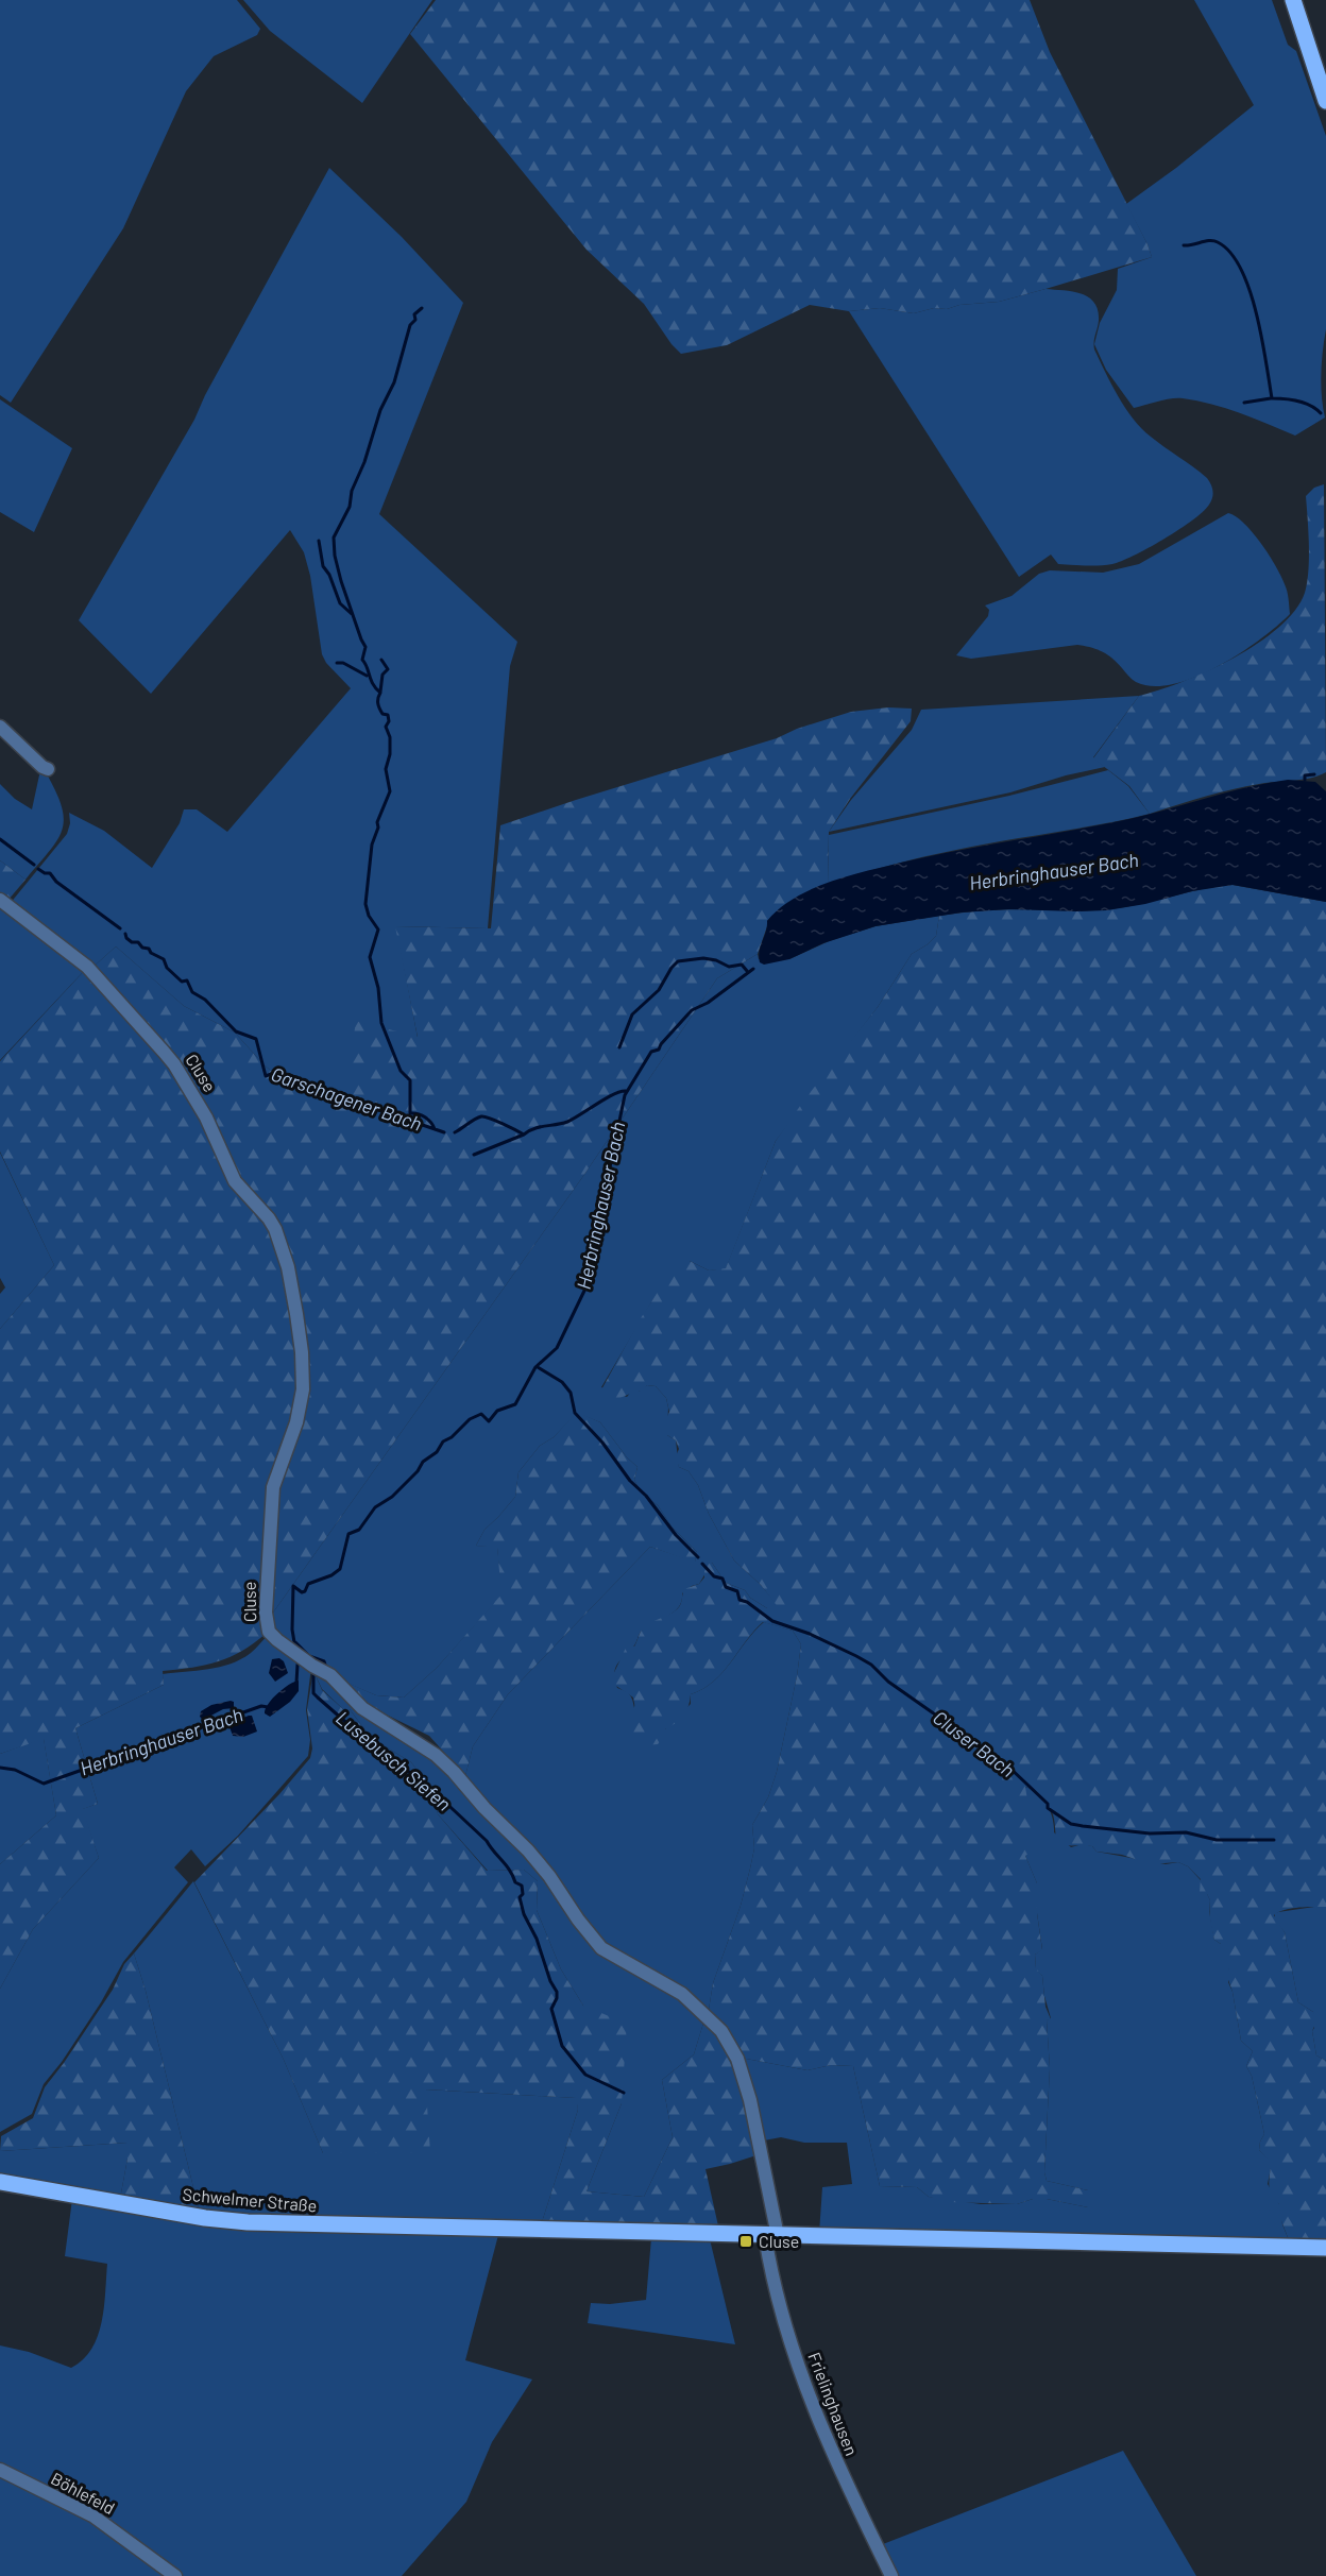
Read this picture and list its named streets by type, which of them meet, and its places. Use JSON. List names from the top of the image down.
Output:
{
  "streets": {
    "main road": ["Schwelmer Straße"],
    "street": ["Cluse", "Frielinghausen", "Böhlefeld"]
  },
  "crossings": [
    ["Cluse", "Schwelmer Straße"],
    ["Cluse", "Frielinghausen"],
    ["Schwelmer Straße", "Frielinghausen"]
  ],
  "water": [
    "Herbringhauser Bach",
    "Garschagener Bach",
    "Cluser Bach",
    "Lusebusch Siefen"
  ],
  "places": {
    "transit": ["Cluse"]
  }
}
